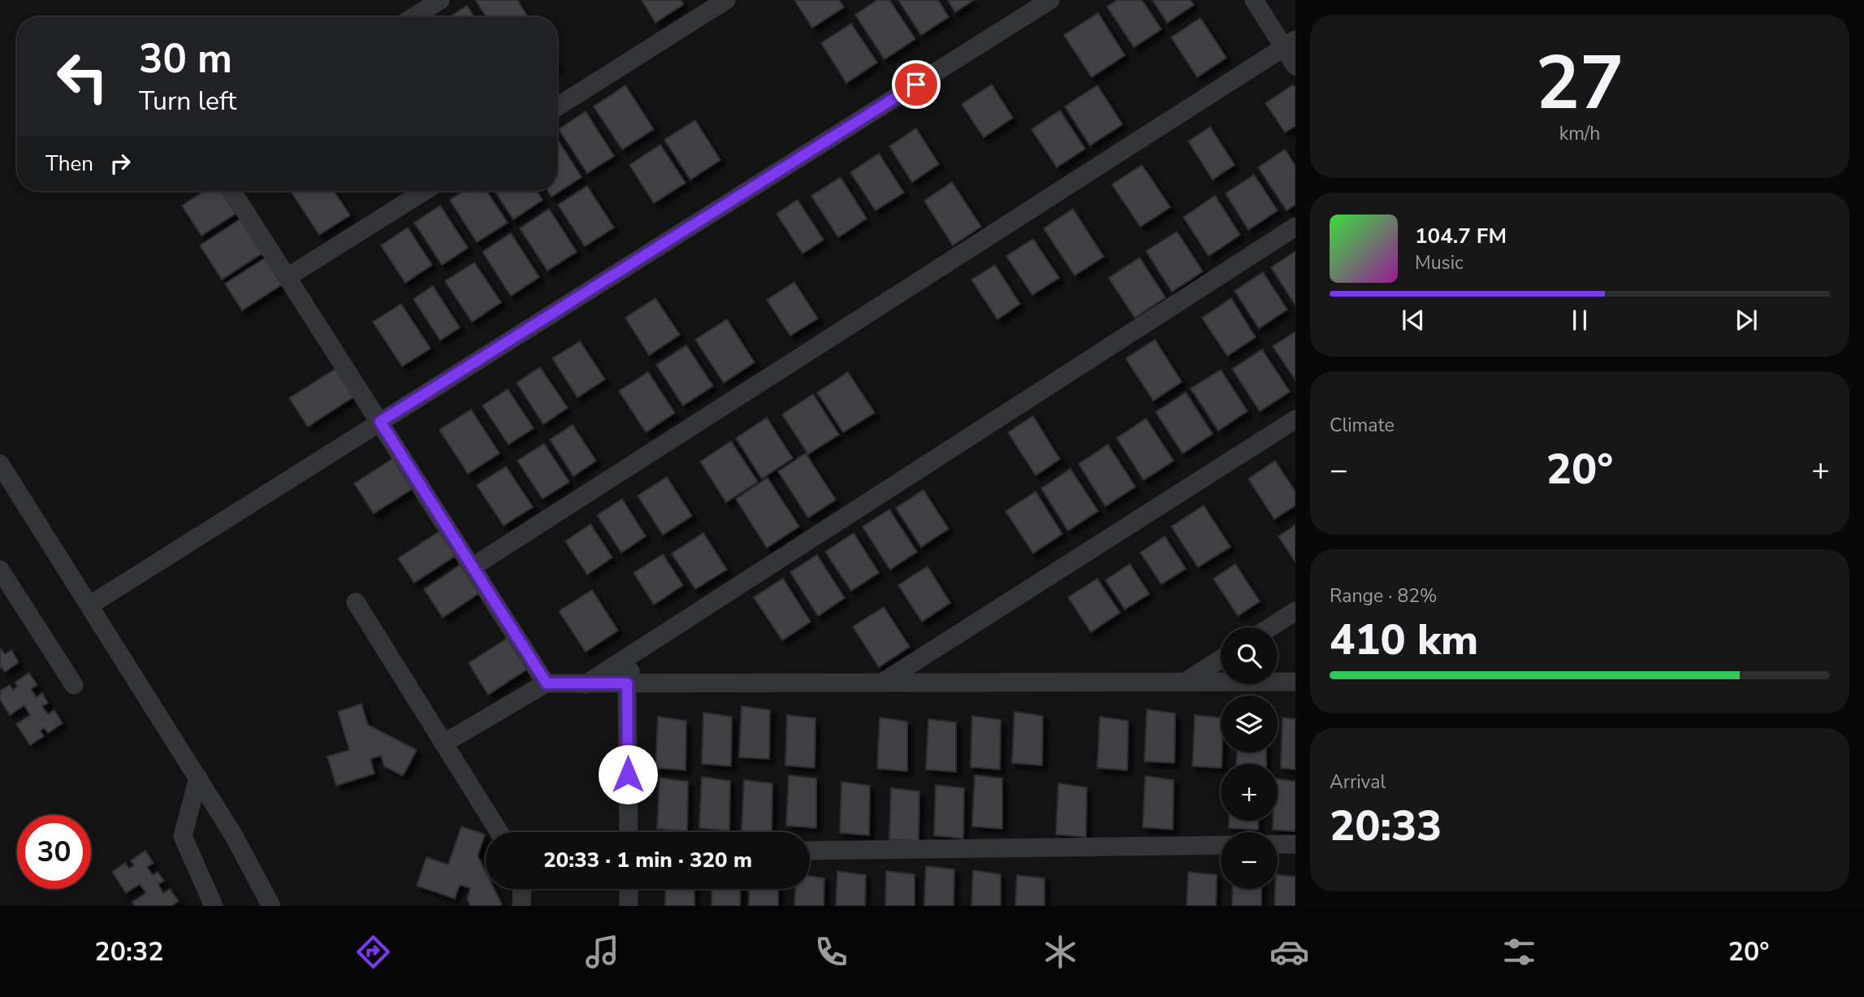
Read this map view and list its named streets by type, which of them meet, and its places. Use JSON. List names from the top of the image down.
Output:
{
  "page": {
    "tile": [
      ["27", "km/h"],
      "Climate",
      ["Range · 82%", "410 km"],
      ["Arrival", "20:33"]
    ],
    "turn": ["30 m", "Turn left"],
    "then": "Then",
    "song": ["104.7 FM", "Music"],
    "heat": ["−", "20°", "+"],
    "map_buttons": ["+", "−"],
    "limit": "30",
    "trip": "20:33 · 1 min · 320 m",
    "tabs": ["20:32", "20°"]
  }
}
